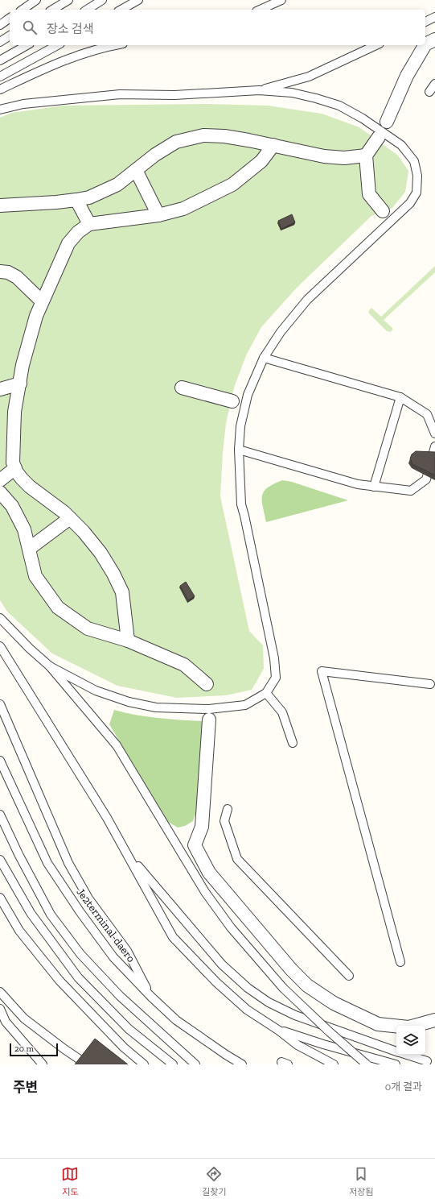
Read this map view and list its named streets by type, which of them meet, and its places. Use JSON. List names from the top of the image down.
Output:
{
  "streets": {
    "lane": ["Je2terminal-daero"]
  },
  "scale_bar": "20 m",
  "page": {
    "search": "장소 검색",
    "scale": "20 m",
    "heading": ["주변", "0개 결과"],
    "nav": ["지도", "길찾기", "저장됨"]
  }
}
